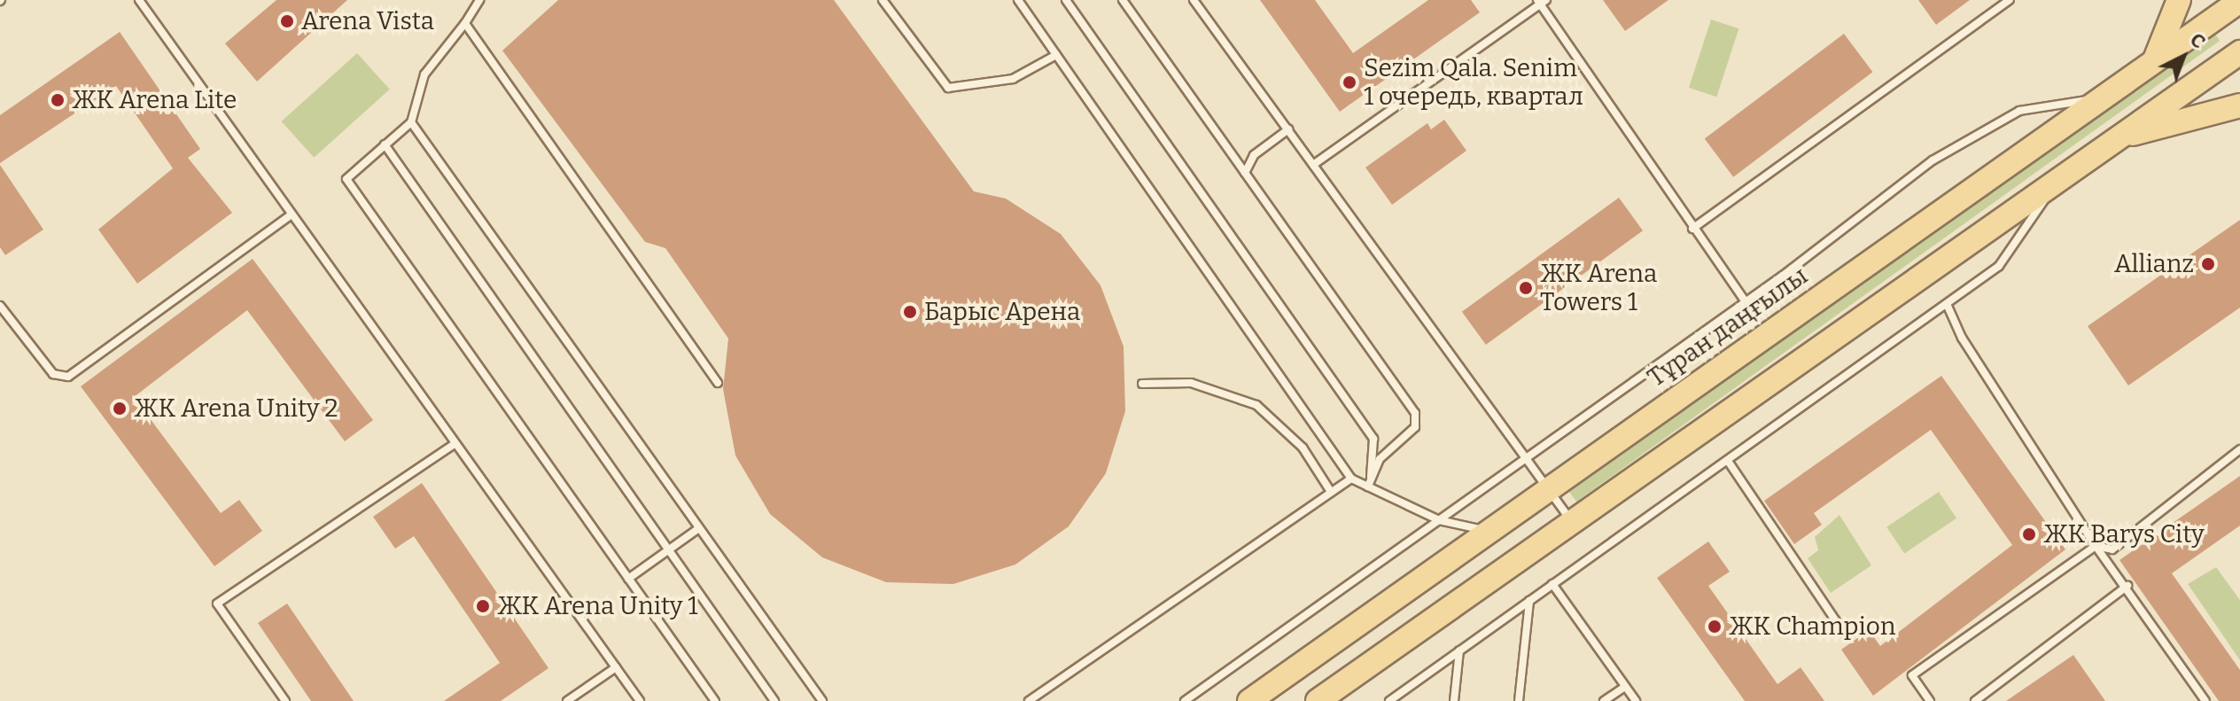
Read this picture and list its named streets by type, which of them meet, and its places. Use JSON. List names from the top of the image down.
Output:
{
  "streets": {
    "main road": ["Тұран даңғылы"]
  },
  "places": [
    "Arena Vista",
    "Sezim Qala. Senim 1 очередь, квартал",
    "ЖК Arena Lite",
    "Allianz",
    "ЖК Arena Towers 1",
    "Барыс Арена",
    "ЖК Arena Unity 2",
    "ЖК Barys City",
    "ЖК Arena Unity 1",
    "ЖК Champion"
  ],
  "north": "top right"
}
